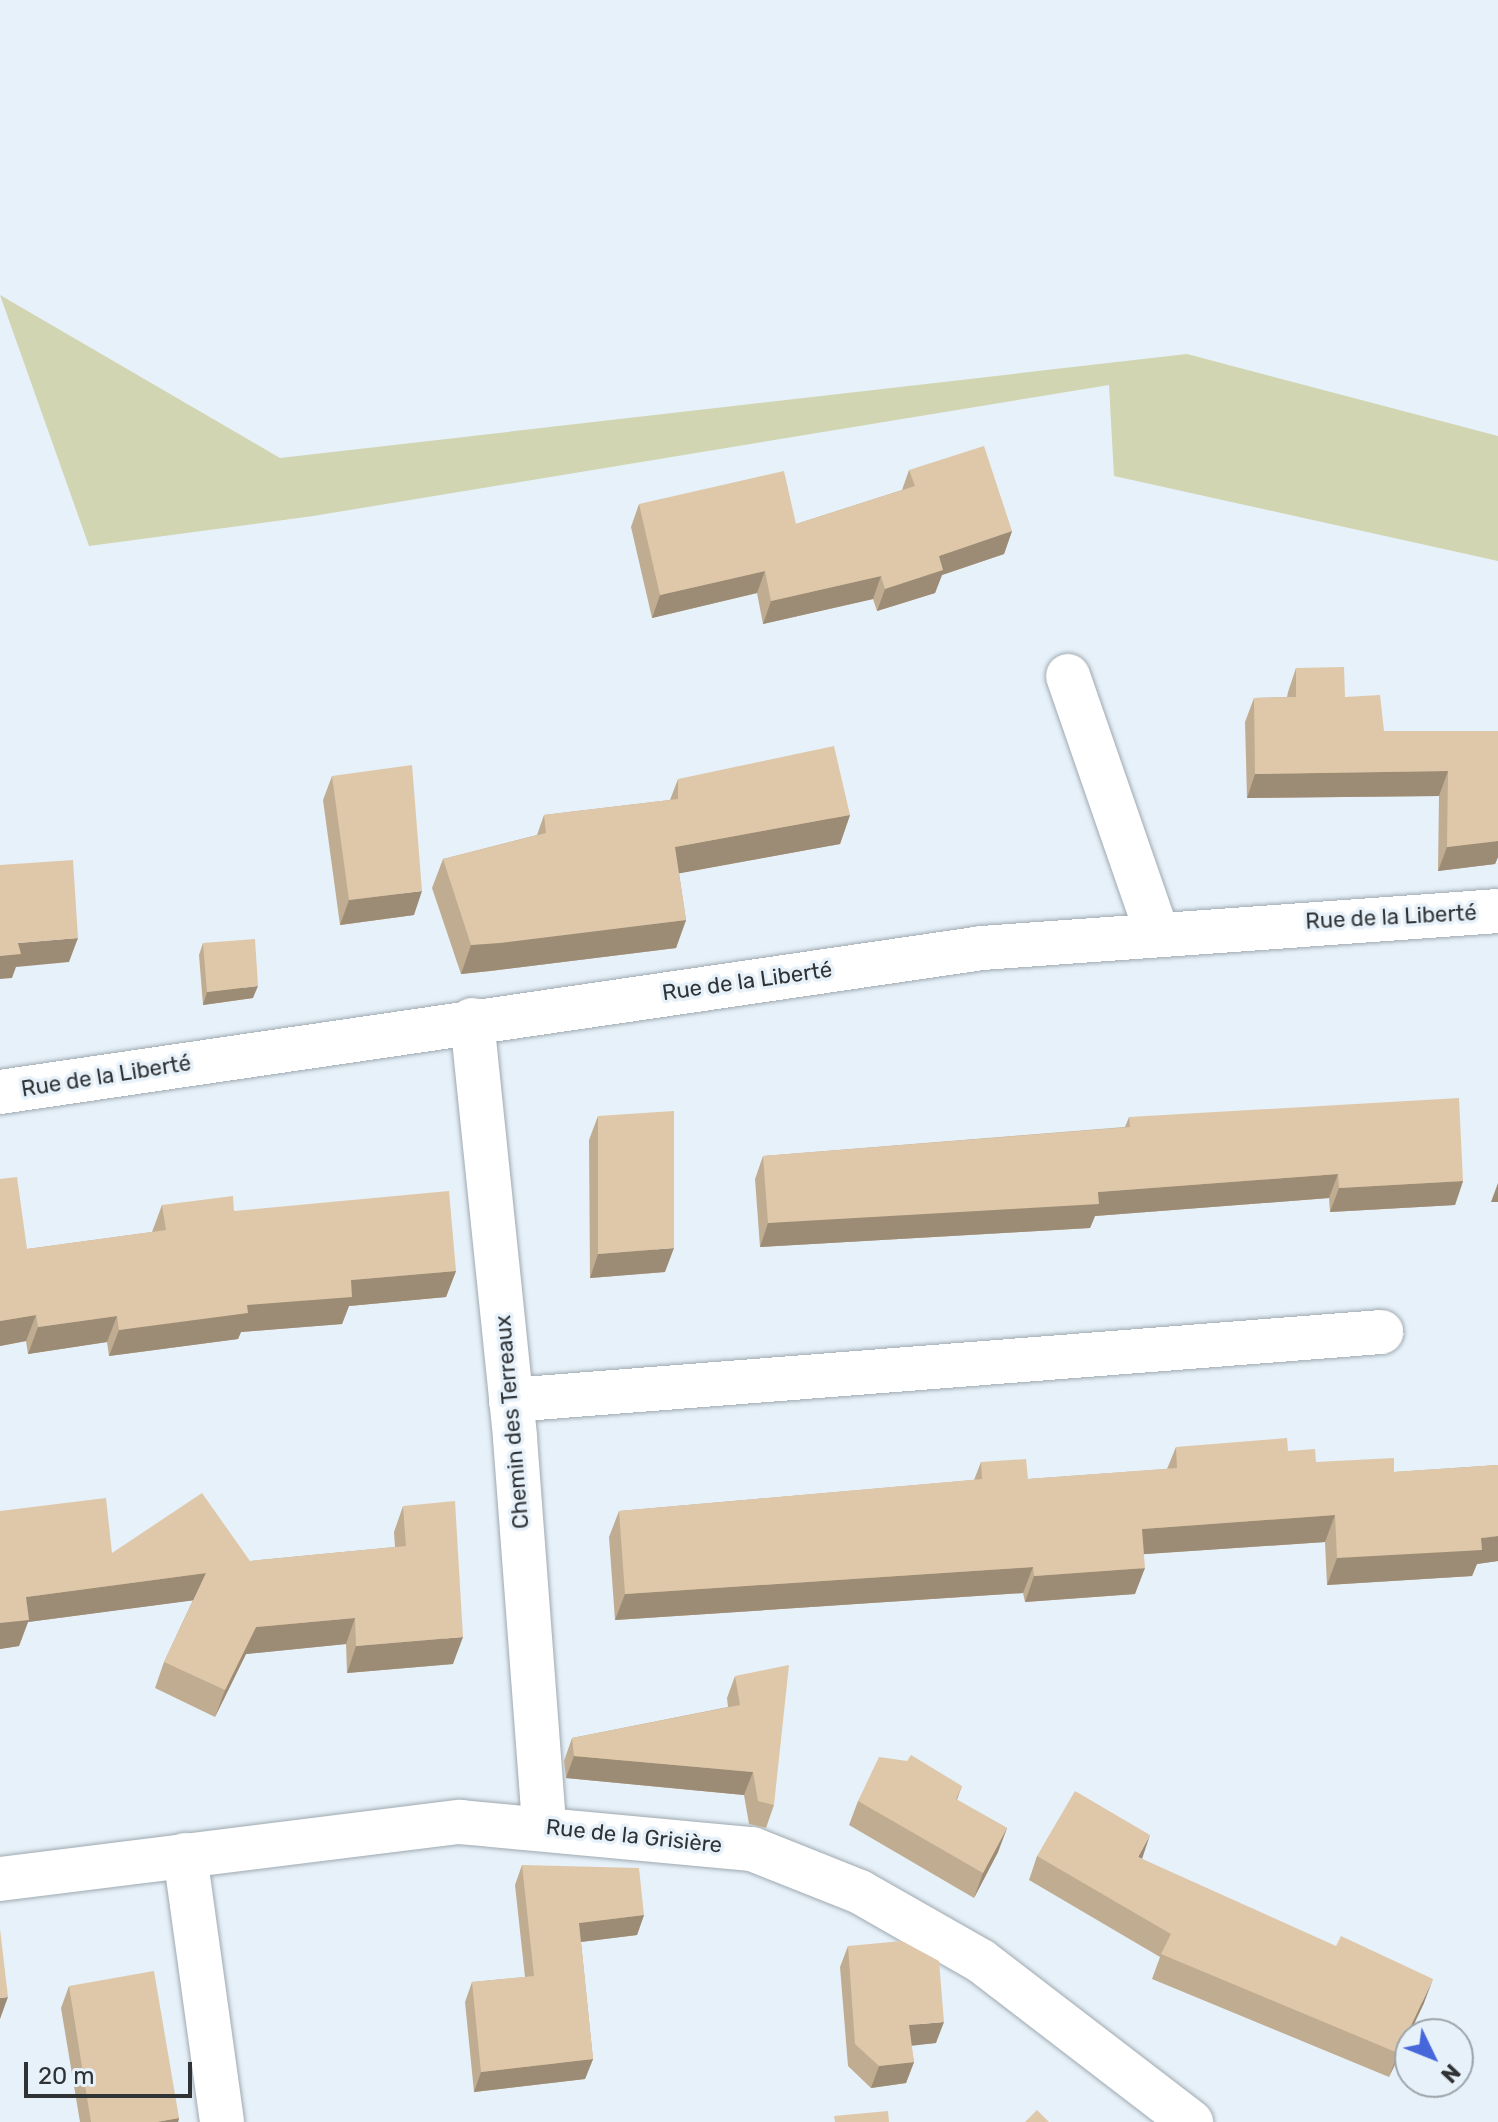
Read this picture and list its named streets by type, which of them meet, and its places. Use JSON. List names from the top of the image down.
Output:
{
  "streets": {
    "street": ["Rue de la Liberté", "Chemin des Terreaux", "Rue de la Grisière"]
  },
  "crossings": [
    ["Rue de la Liberté", "Chemin des Terreaux"],
    ["Chemin des Terreaux", "Rue de la Grisière"]
  ],
  "scale_bar": "20 m",
  "north": "bottom right"
}
